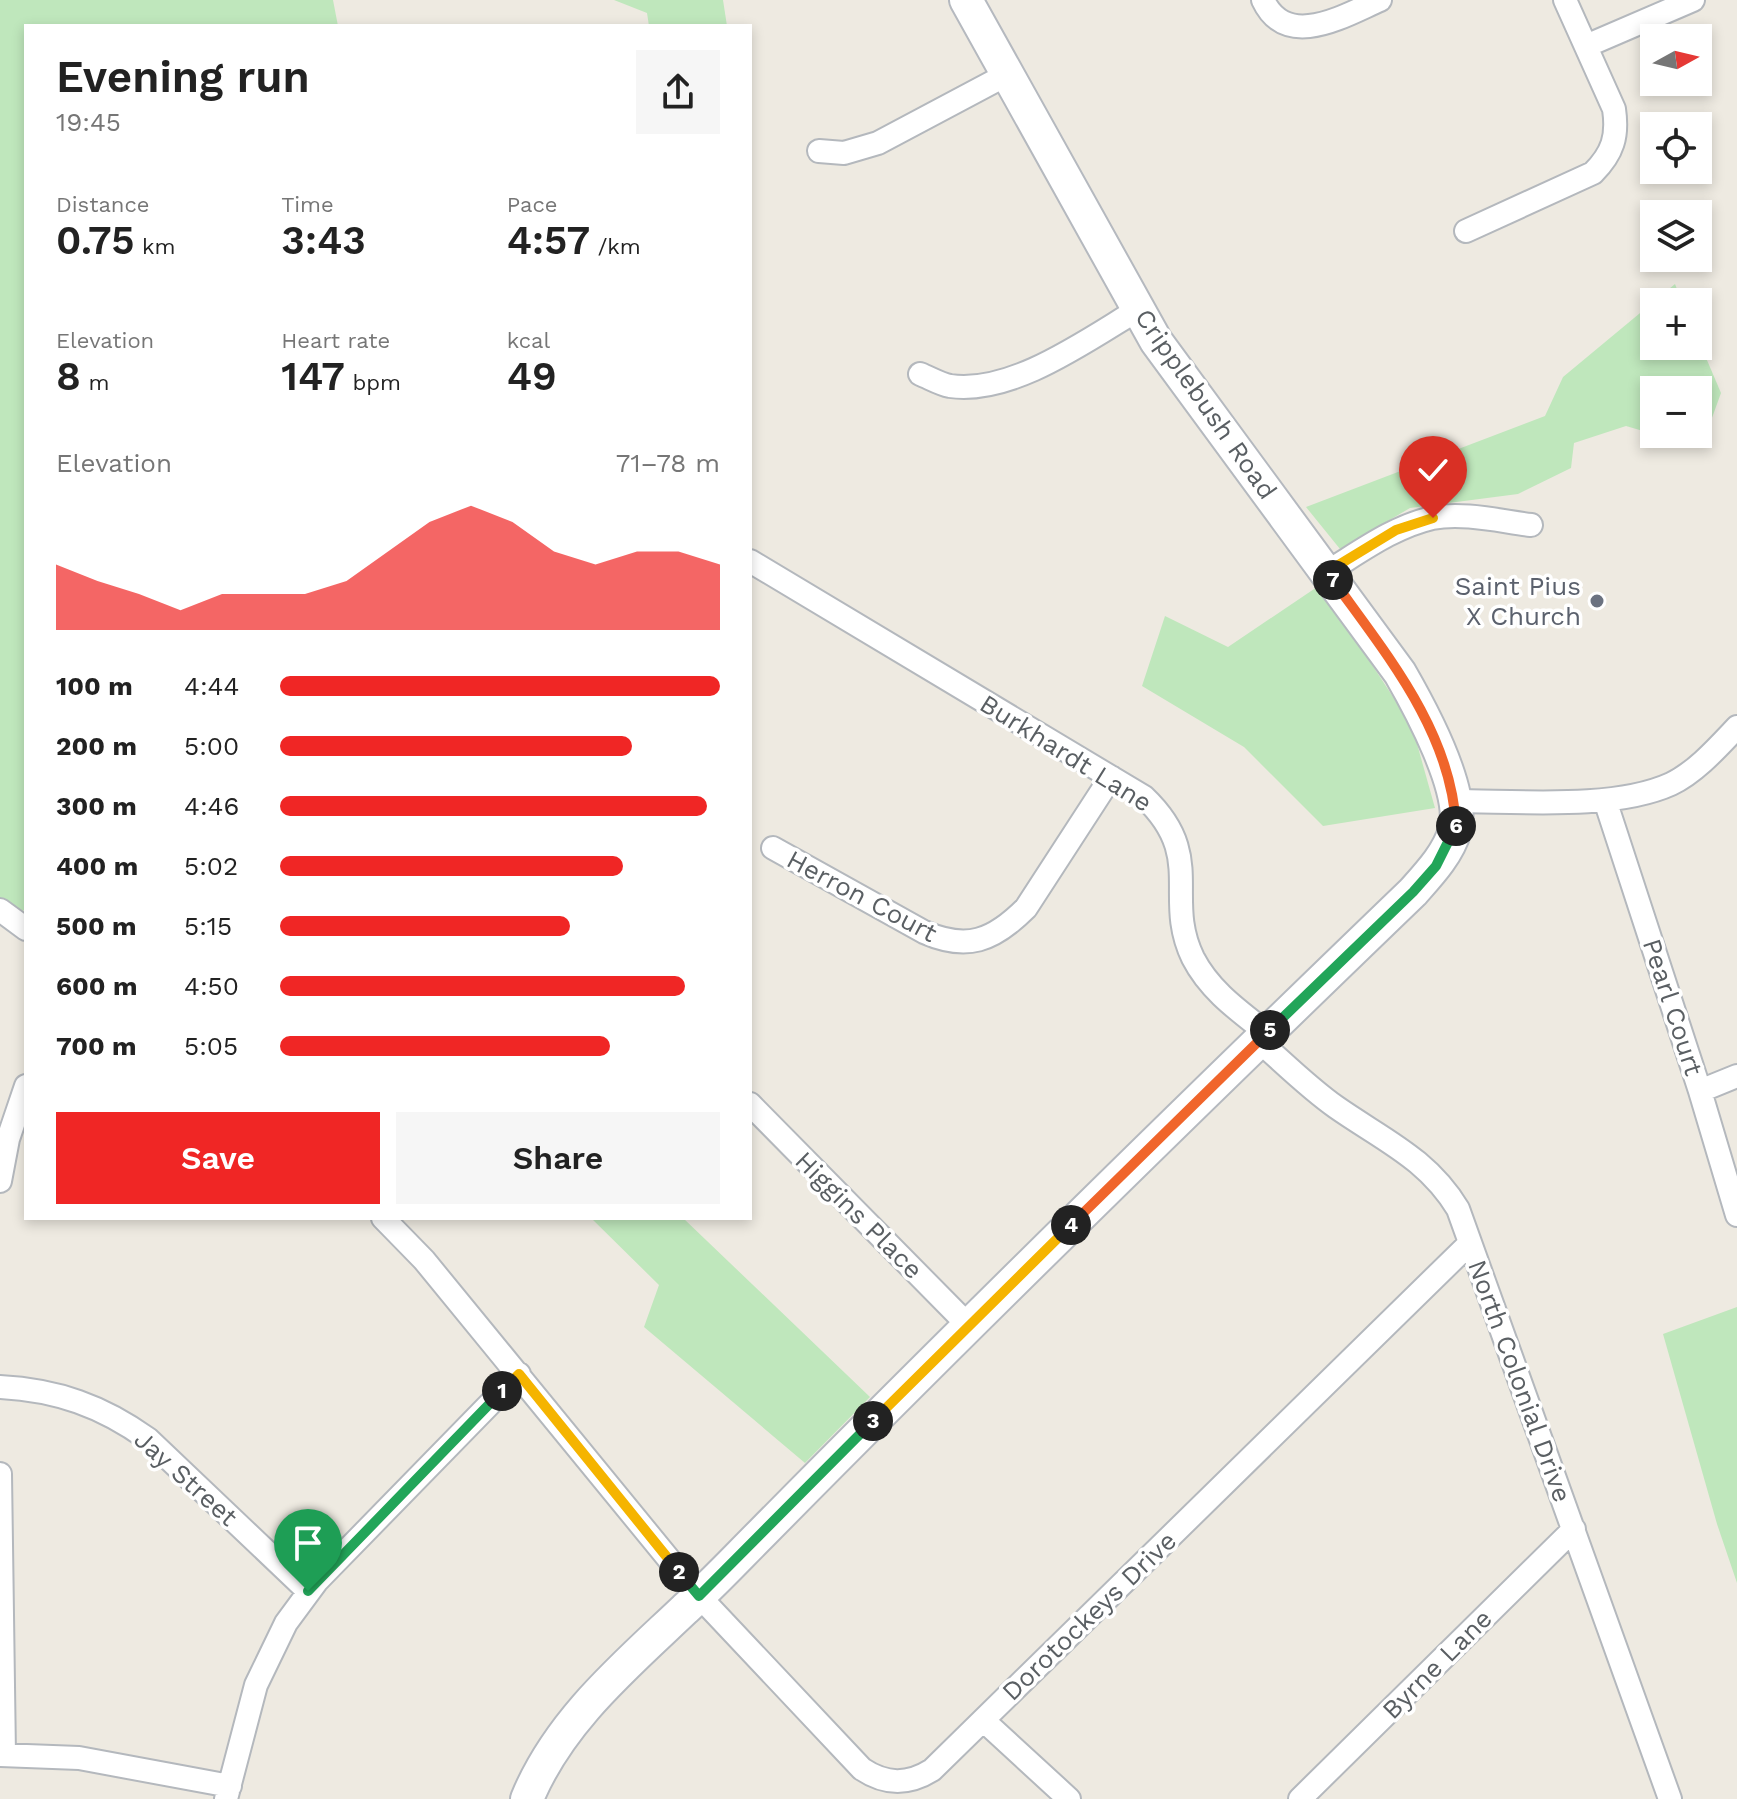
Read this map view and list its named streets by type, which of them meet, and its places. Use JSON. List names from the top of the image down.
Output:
{
  "streets": {
    "main road": ["Cripplebush Road"],
    "street": [
      "Burkhardt Lane",
      "Herron Court",
      "Pearl Court",
      "Higgins Place",
      "North Colonial Drive",
      "Jay Street",
      "Dorotockeys Drive",
      "Byrne Lane"
    ]
  },
  "crossings": [
    ["Burkhardt Lane", "Herron Court"],
    ["Burkhardt Lane", "North Colonial Drive"],
    ["North Colonial Drive", "Dorotockeys Drive"],
    ["North Colonial Drive", "Byrne Lane"]
  ],
  "places": ["Saint Pius X Church"],
  "north": "right",
  "page": {
    "map_buttons": ["+", "−"],
    "heading": ["Evening run", "19:45"],
    "stats": [
      ["Distance", "0.75 km"],
      ["Time", "3:43"],
      ["Pace", "4:57 /km"],
      ["Elevation", "8 m"],
      ["Heart rate", "147 bpm"],
      ["kcal", "49"]
    ],
    "chart": ["Elevation", "71–78 m"],
    "pins": [
      "7",
      "6",
      "5",
      "4",
      "1",
      "3",
      "2"
    ],
    "list": [
      {
        "name": "100 m",
        "note": "4:44"
      },
      {
        "name": "200 m",
        "note": "5:00"
      },
      {
        "name": "300 m",
        "note": "4:46"
      },
      {
        "name": "400 m",
        "note": "5:02"
      },
      {
        "name": "500 m",
        "note": "5:15"
      },
      {
        "name": "600 m",
        "note": "4:50"
      },
      {
        "name": "700 m",
        "note": "5:05"
      }
    ],
    "buttons": ["Save", "Share"]
  }
}
